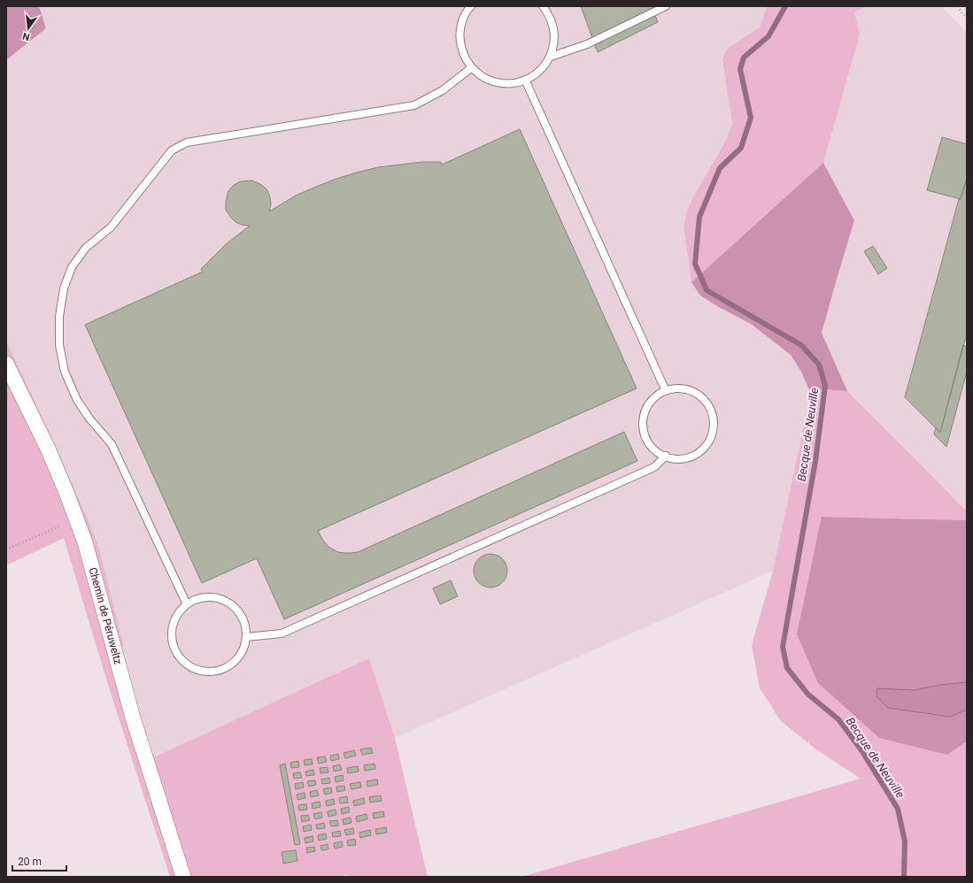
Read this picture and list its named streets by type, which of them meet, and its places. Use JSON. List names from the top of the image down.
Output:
{
  "streets": {
    "street": ["Chemin de Péruweltz"]
  },
  "water": ["Becque de Neuville"],
  "scale_bar": "20 m",
  "north": "bottom"
}
